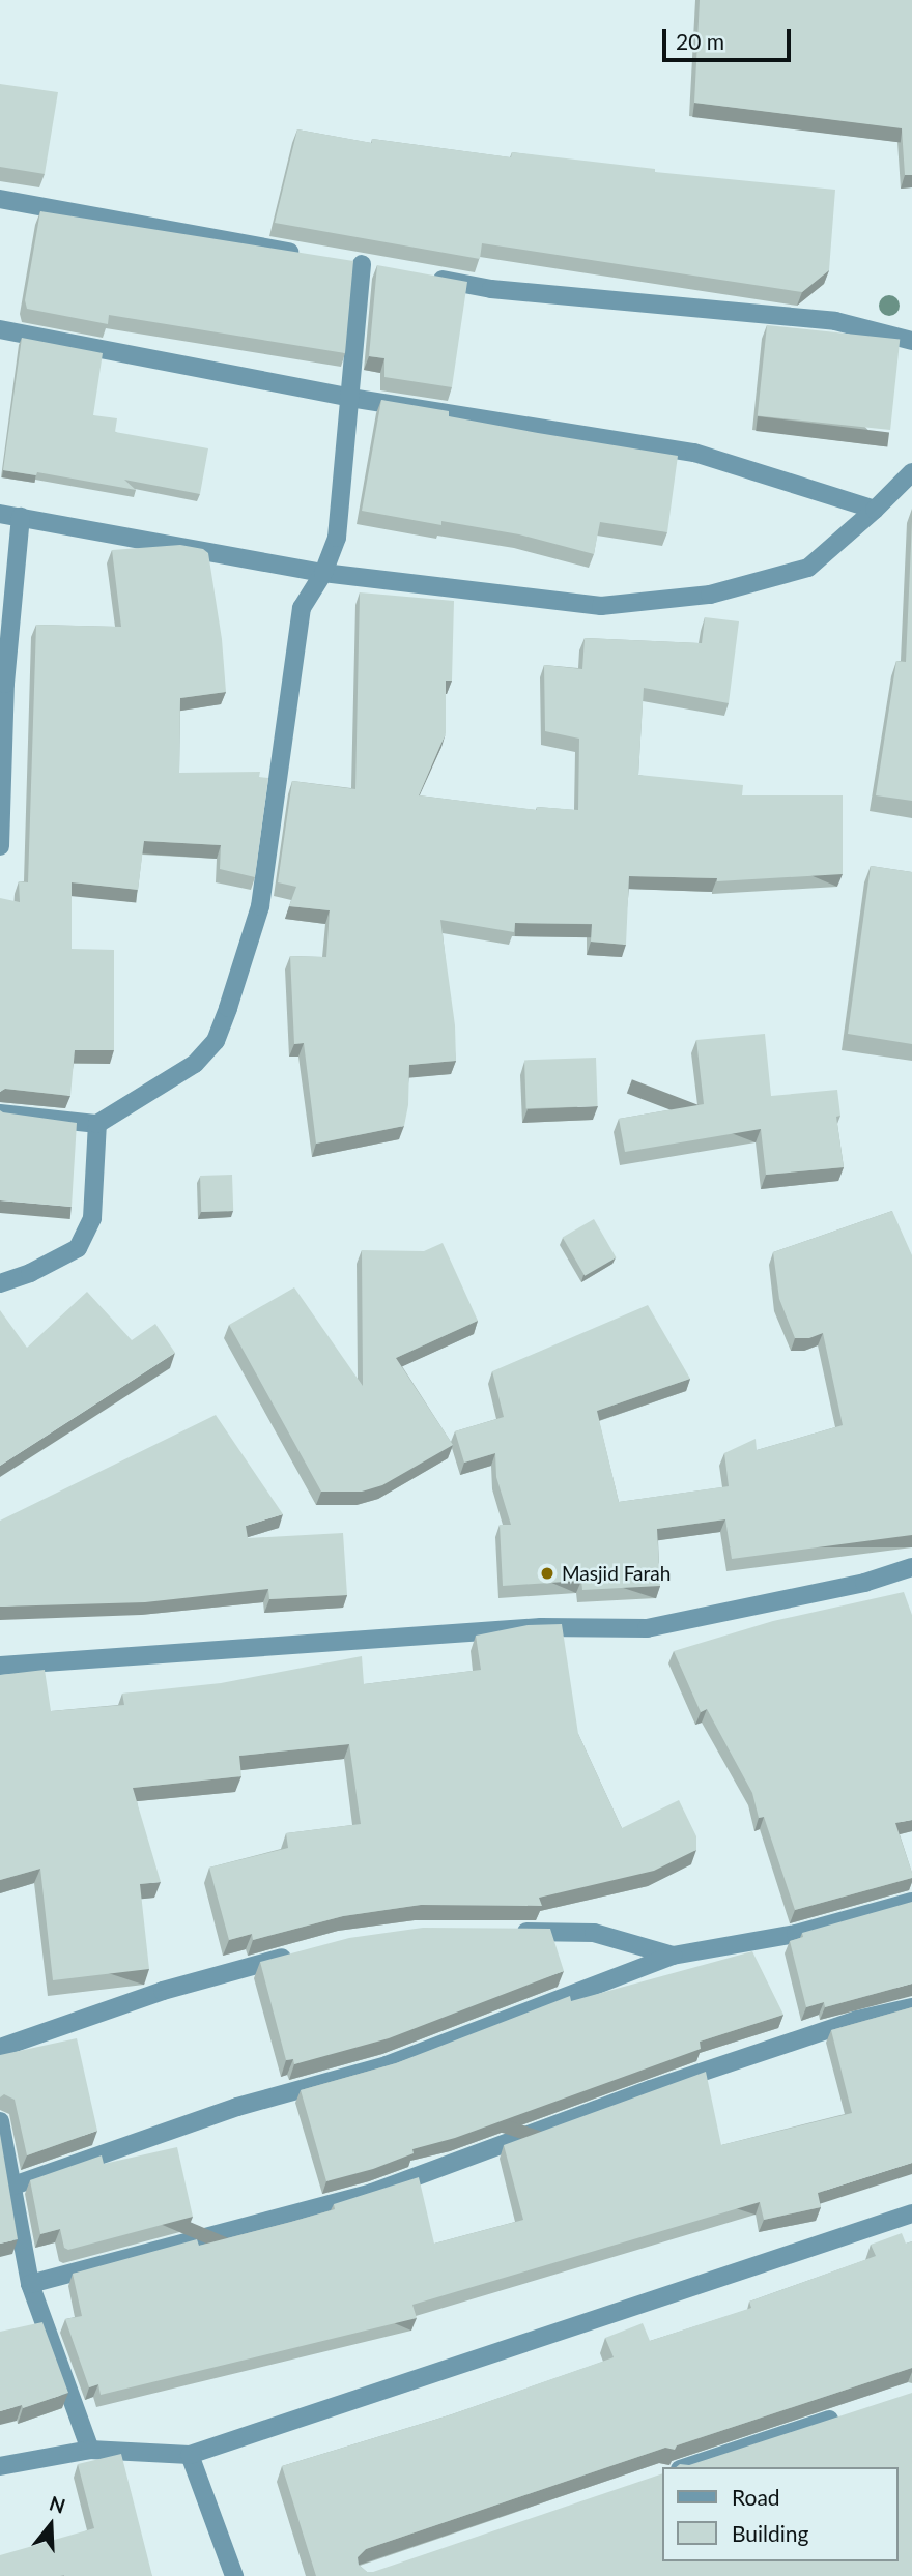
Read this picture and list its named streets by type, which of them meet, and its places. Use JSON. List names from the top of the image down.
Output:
{
  "places": ["Masjid Farah"],
  "legend": ["Road", "Building"],
  "scale_bar": "20 m",
  "north": "top"
}
